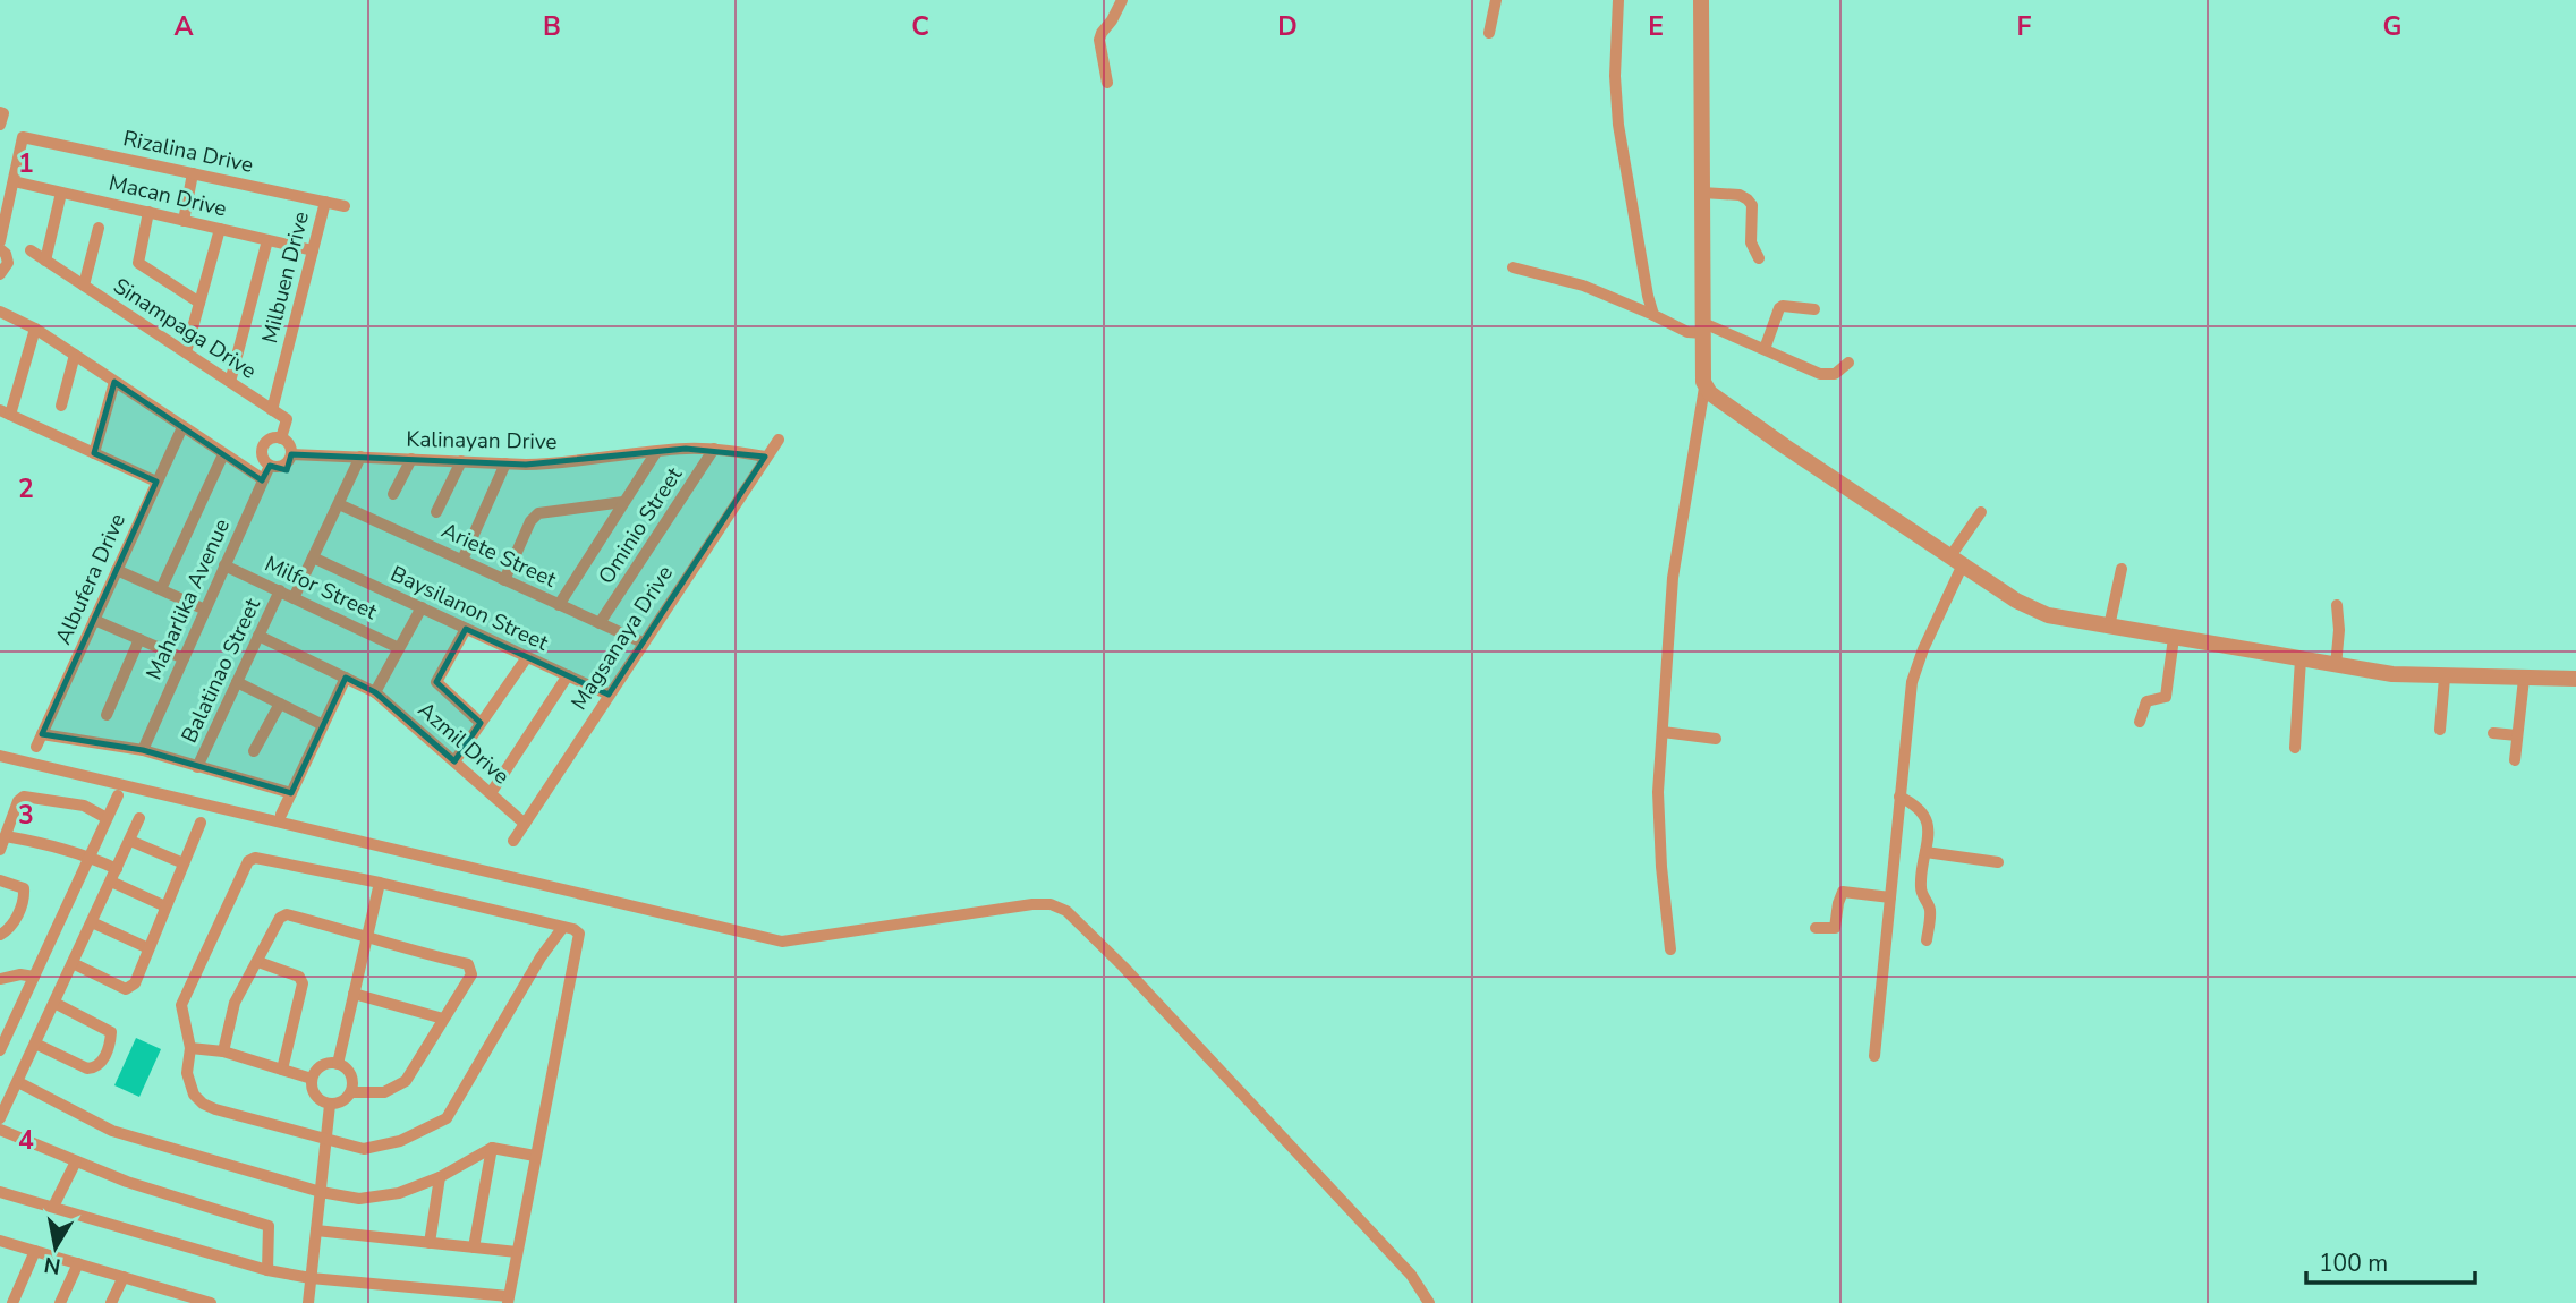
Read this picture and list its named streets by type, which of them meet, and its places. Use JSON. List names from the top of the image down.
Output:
{
  "streets": {
    "street": [
      "Rizalina Drive",
      "Macan Drive",
      "Milbuen Drive",
      "Sinampaga Drive",
      "Kalinayan Drive",
      "Ominio Street",
      "Ariete Street",
      "Albufera Drive",
      "Milfor Street",
      "Maharlika Avenue",
      "Baysilanon Street",
      "Magsanaya Drive",
      "Balatinao Street",
      "Azmil Drive"
    ]
  },
  "crossings": [
    ["Rizalina Drive", "Macan Drive"],
    ["Rizalina Drive", "Milbuen Drive"],
    ["Macan Drive", "Milbuen Drive"],
    ["Milbuen Drive", "Sinampaga Drive"],
    ["Kalinayan Drive", "Ominio Street"],
    ["Kalinayan Drive", "Maharlika Avenue"],
    ["Kalinayan Drive", "Magsanaya Drive"],
    ["Ominio Street", "Ariete Street"],
    ["Ariete Street", "Magsanaya Drive"],
    ["Milfor Street", "Maharlika Avenue"],
    ["Milfor Street", "Balatinao Street"],
    ["Baysilanon Street", "Magsanaya Drive"],
    ["Magsanaya Drive", "Azmil Drive"],
    ["Balatinao Street", "Azmil Drive"]
  ],
  "scale_bar": "100 m",
  "north": "bottom",
  "grid": {
    "columns": [
      "A",
      "B",
      "C",
      "D",
      "E",
      "F",
      "G"
    ],
    "rows": [
      "1",
      "2",
      "3",
      "4"
    ]
  }
}
